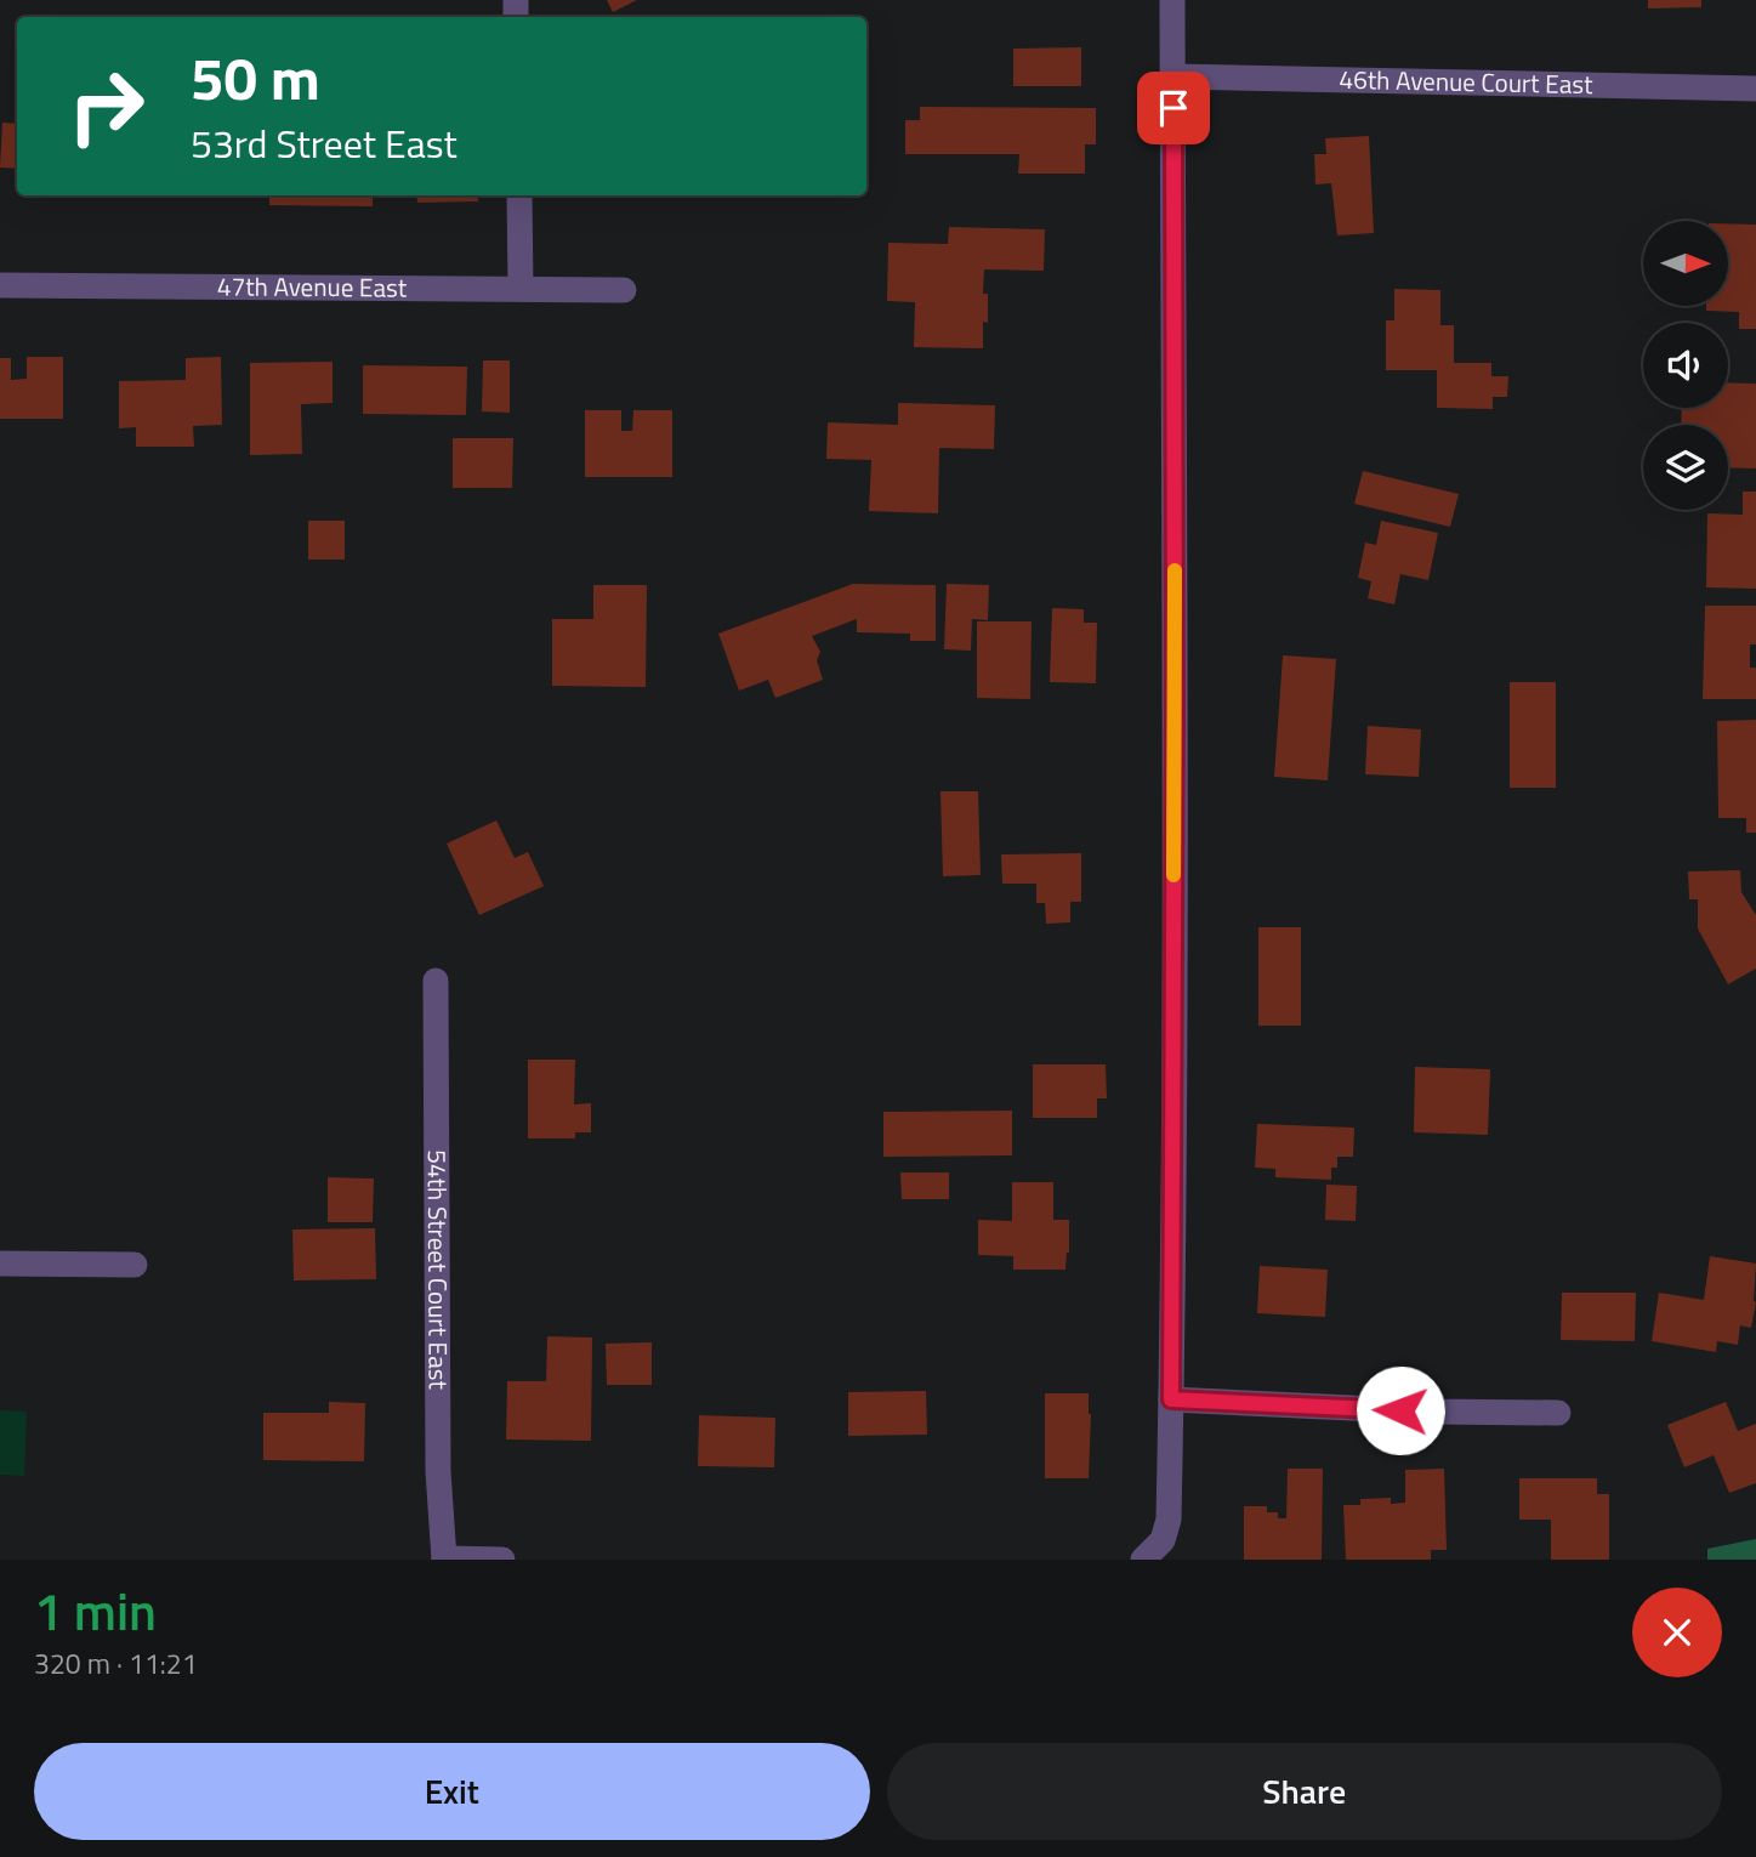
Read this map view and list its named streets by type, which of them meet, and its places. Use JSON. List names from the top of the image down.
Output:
{
  "streets": {
    "street": ["46th Avenue Court East", "47th Avenue East", "54th Street Court East"]
  },
  "north": "right",
  "page": {
    "turn": ["50 m", "53rd Street East"],
    "heading": ["1 min", "320 m · 11:21"],
    "buttons": ["Exit", "Share"]
  }
}
